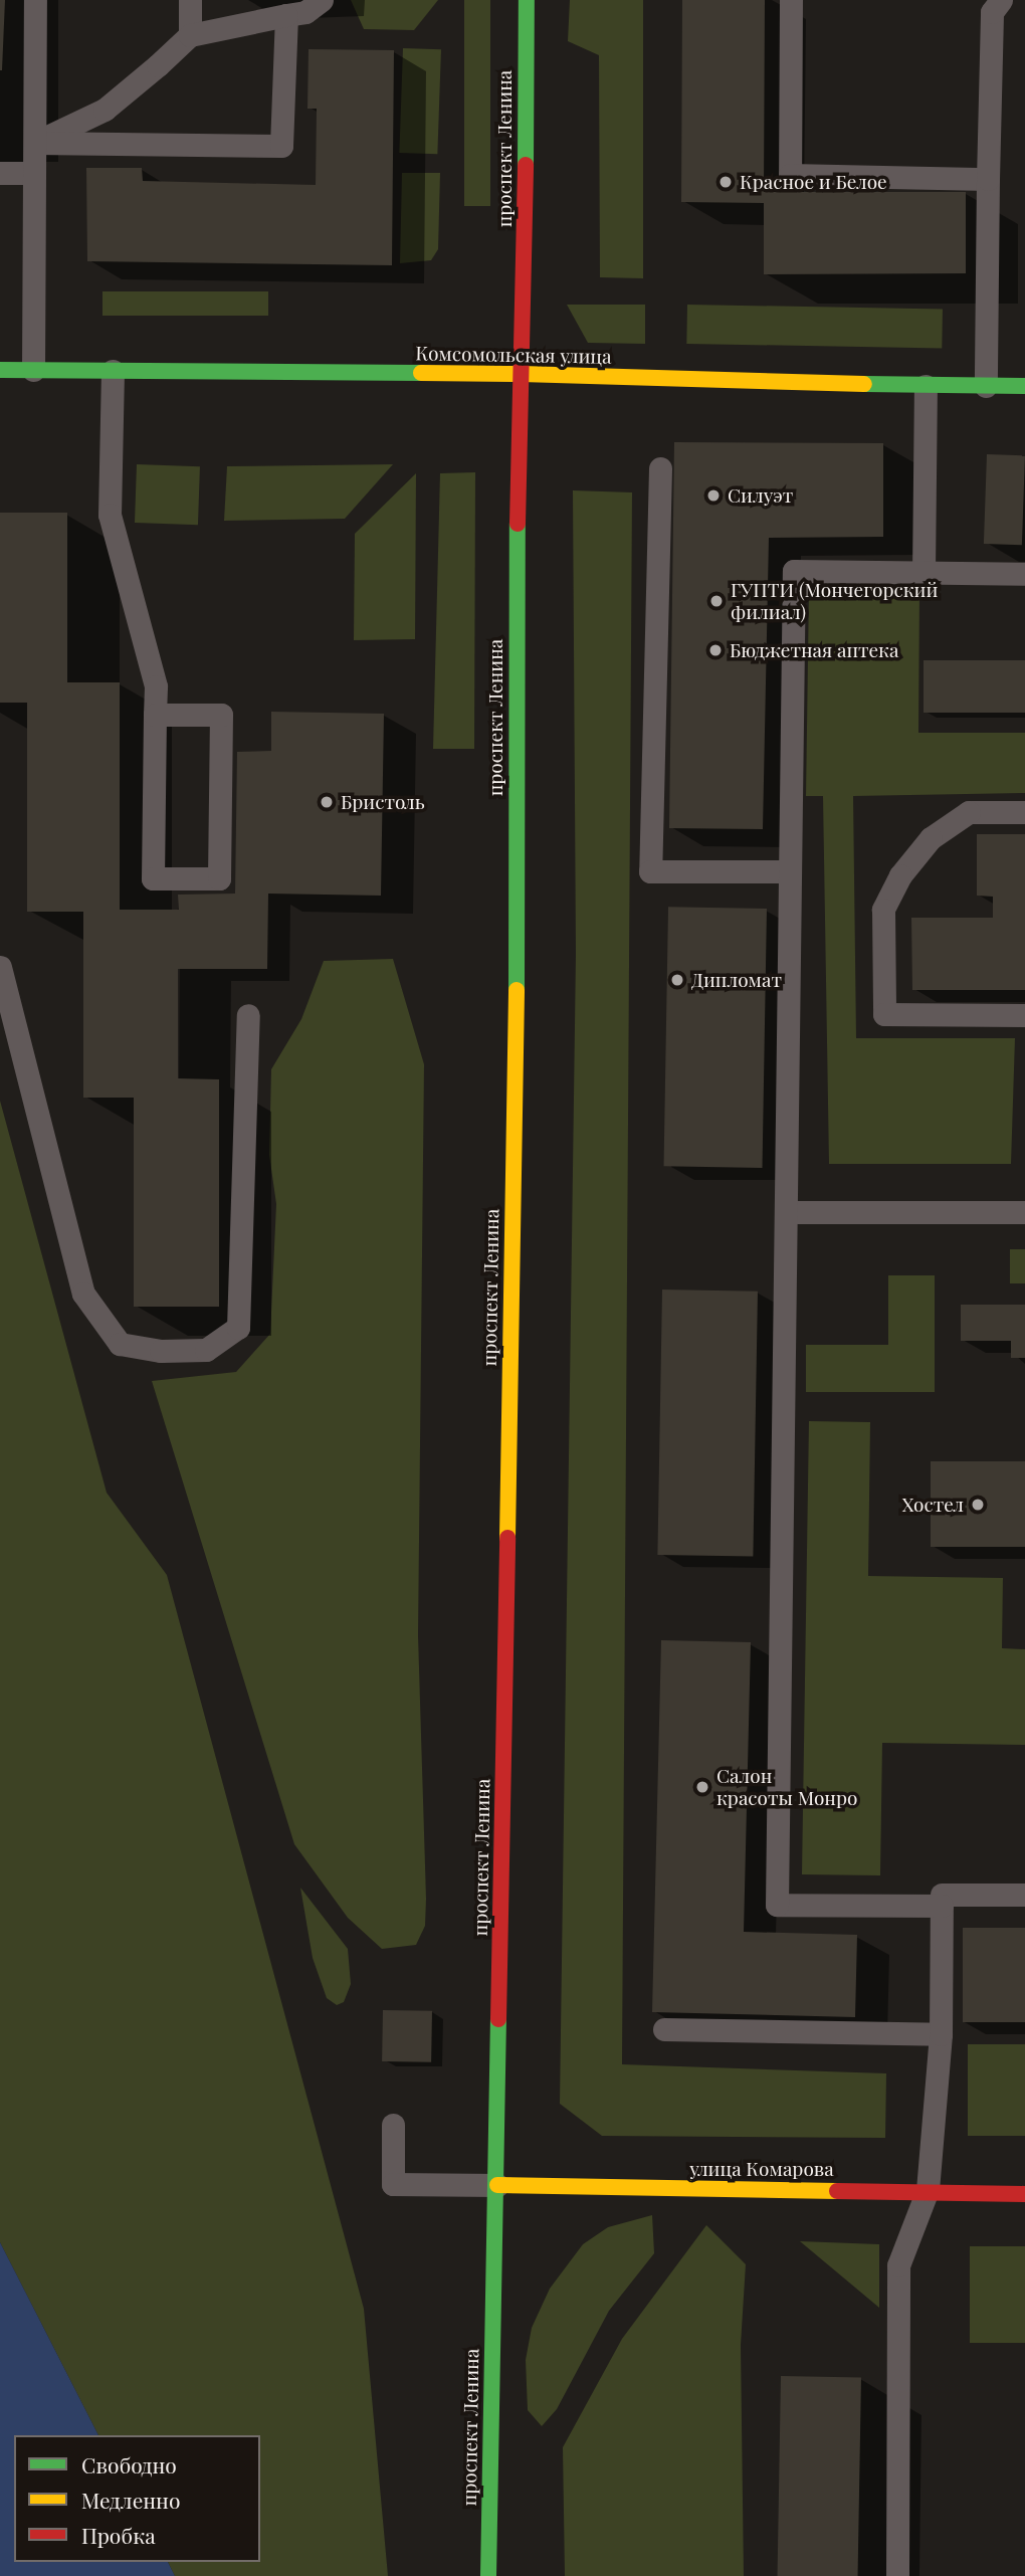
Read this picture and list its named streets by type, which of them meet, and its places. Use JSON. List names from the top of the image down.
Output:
{
  "streets": {
    "main road": ["проспект Ленина", "Комсомольская улица", "улица Комарова"]
  },
  "crossings": [
    ["проспект Ленина", "Комсомольская улица"],
    ["проспект Ленина", "улица Комарова"]
  ],
  "places": [
    "Красное и Белое",
    "Силуэт",
    "ГУПТИ (Мончегорский филиал)",
    "Бюджетная аптека",
    "Бристоль",
    "Дипломат",
    "Хостел",
    "Салон красоты Монро"
  ],
  "legend": ["Свободно", "Медленно", "Пробка"]
}
